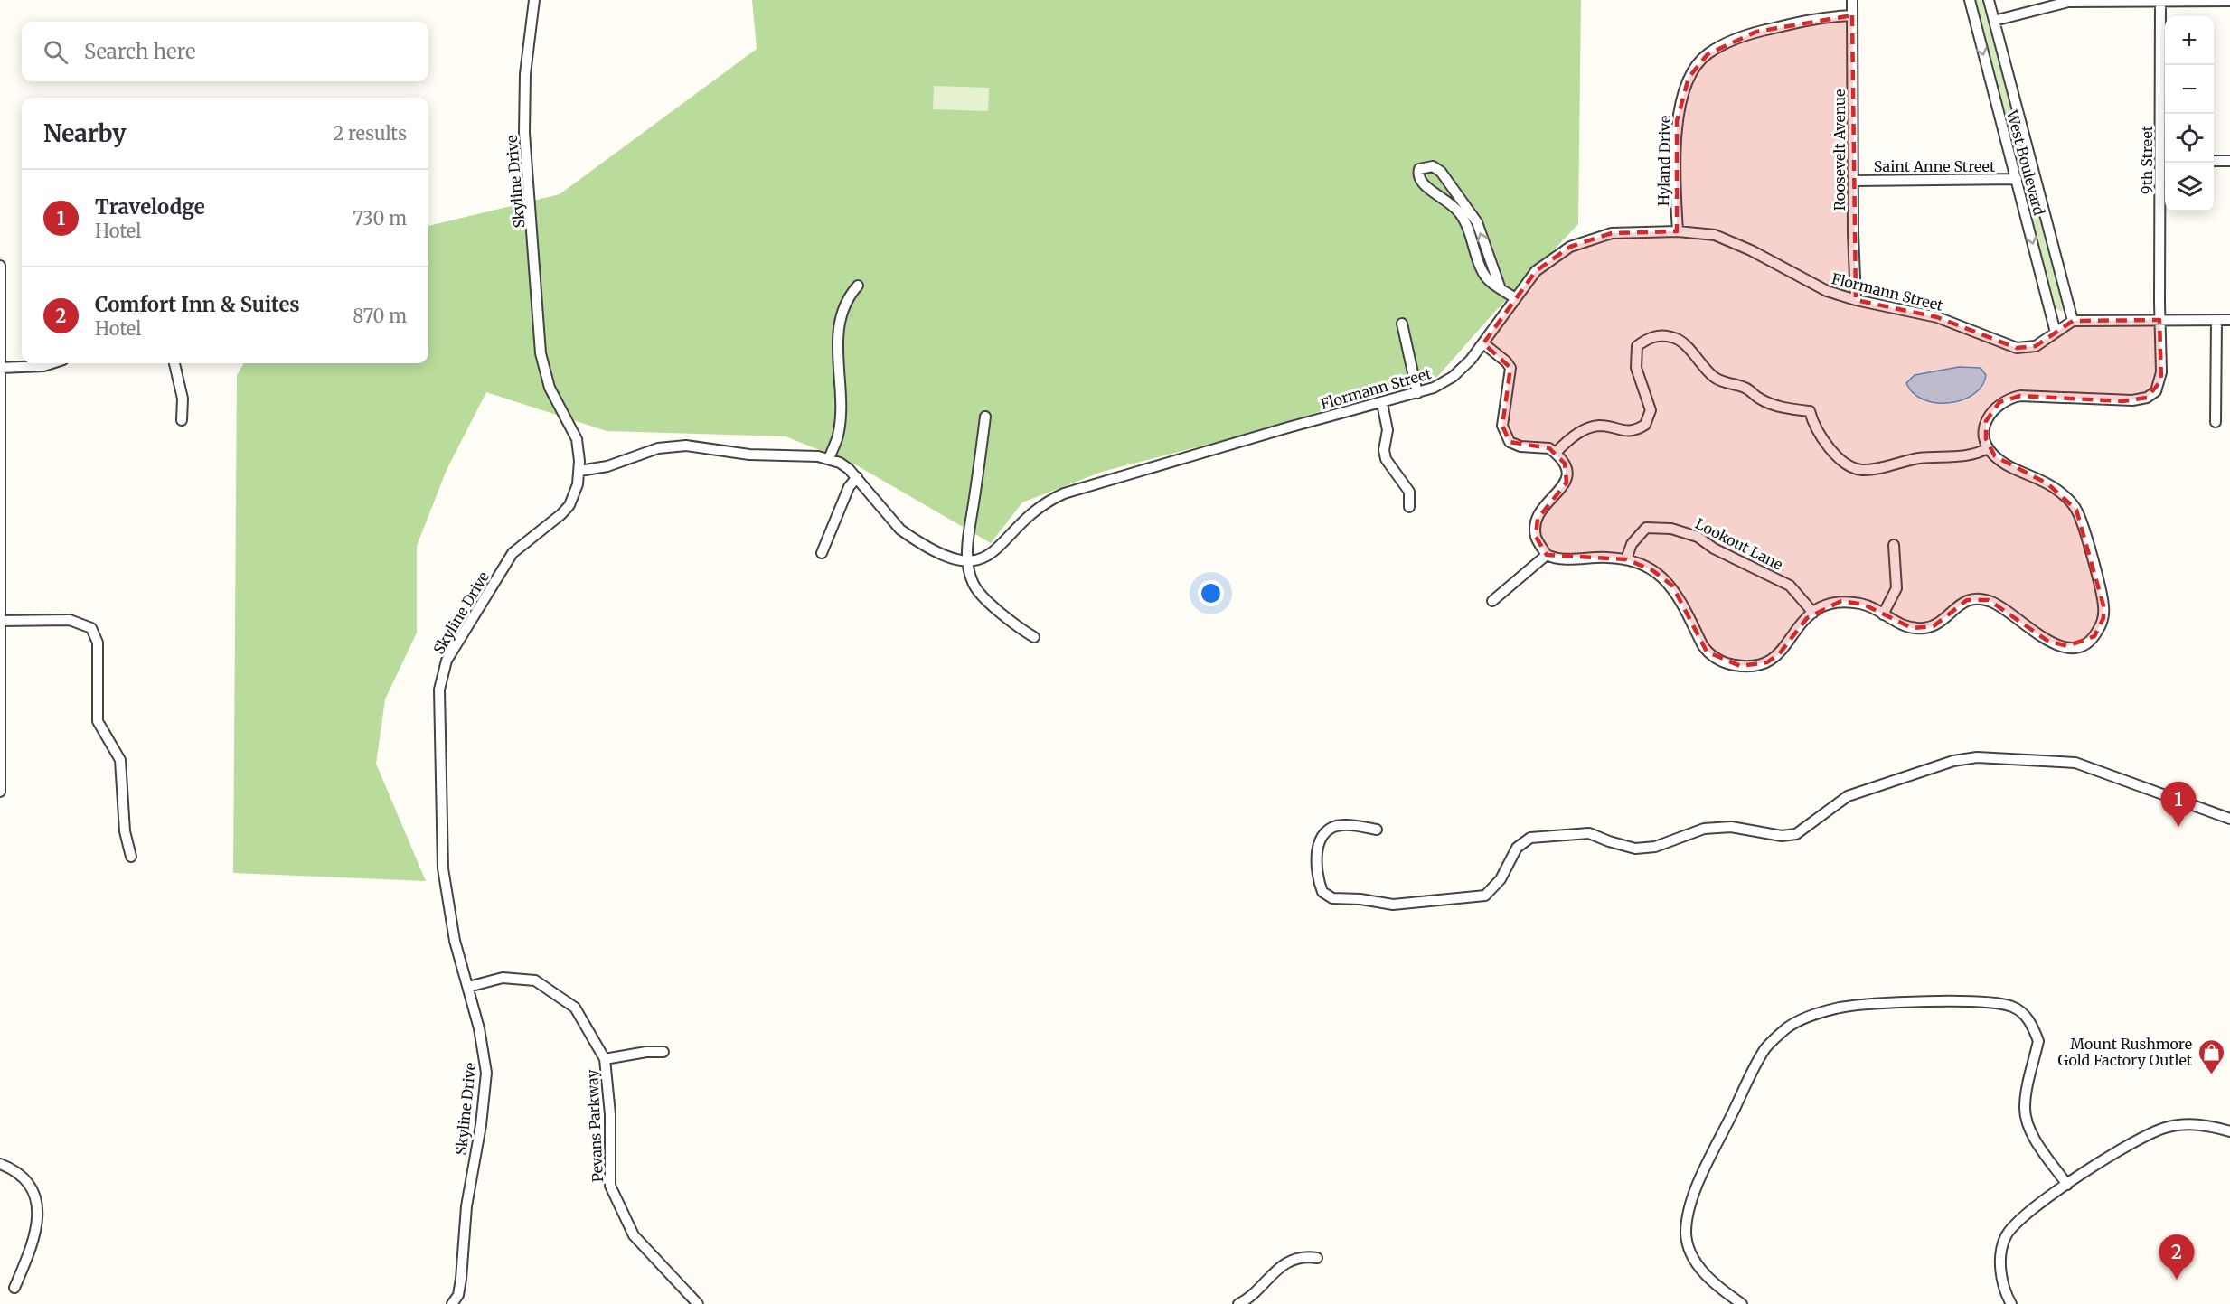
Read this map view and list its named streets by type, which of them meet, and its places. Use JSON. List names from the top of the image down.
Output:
{
  "streets": {
    "street": [
      "Roosevelt Avenue",
      "9th Street",
      "Hyland Drive",
      "West Boulevard",
      "Saint Anne Street",
      "Skyline Drive",
      "Flormann Street",
      "Lookout Lane",
      "Pevans Parkway"
    ]
  },
  "crossings": [
    ["Roosevelt Avenue", "Hyland Drive"],
    ["Roosevelt Avenue", "Saint Anne Street"],
    ["Roosevelt Avenue", "Flormann Street"],
    ["Hyland Drive", "Flormann Street"],
    ["West Boulevard", "Saint Anne Street"],
    ["West Boulevard", "Flormann Street"],
    ["Skyline Drive", "Pevans Parkway"]
  ],
  "places": {
    "shop": ["Mount Rushmore Gold Factory Outlet"]
  },
  "page": {
    "map_buttons": ["+", "−"],
    "search": "Search here",
    "heading": ["Nearby", "2 results"],
    "list": [
      {
        "mark": "1",
        "name": "Travelodge",
        "note": "Hotel",
        "value": "730 m"
      },
      {
        "mark": "2",
        "name": "Comfort Inn & Suites",
        "note": "Hotel",
        "value": "870 m"
      }
    ],
    "pins": ["1", "2"]
  }
}
